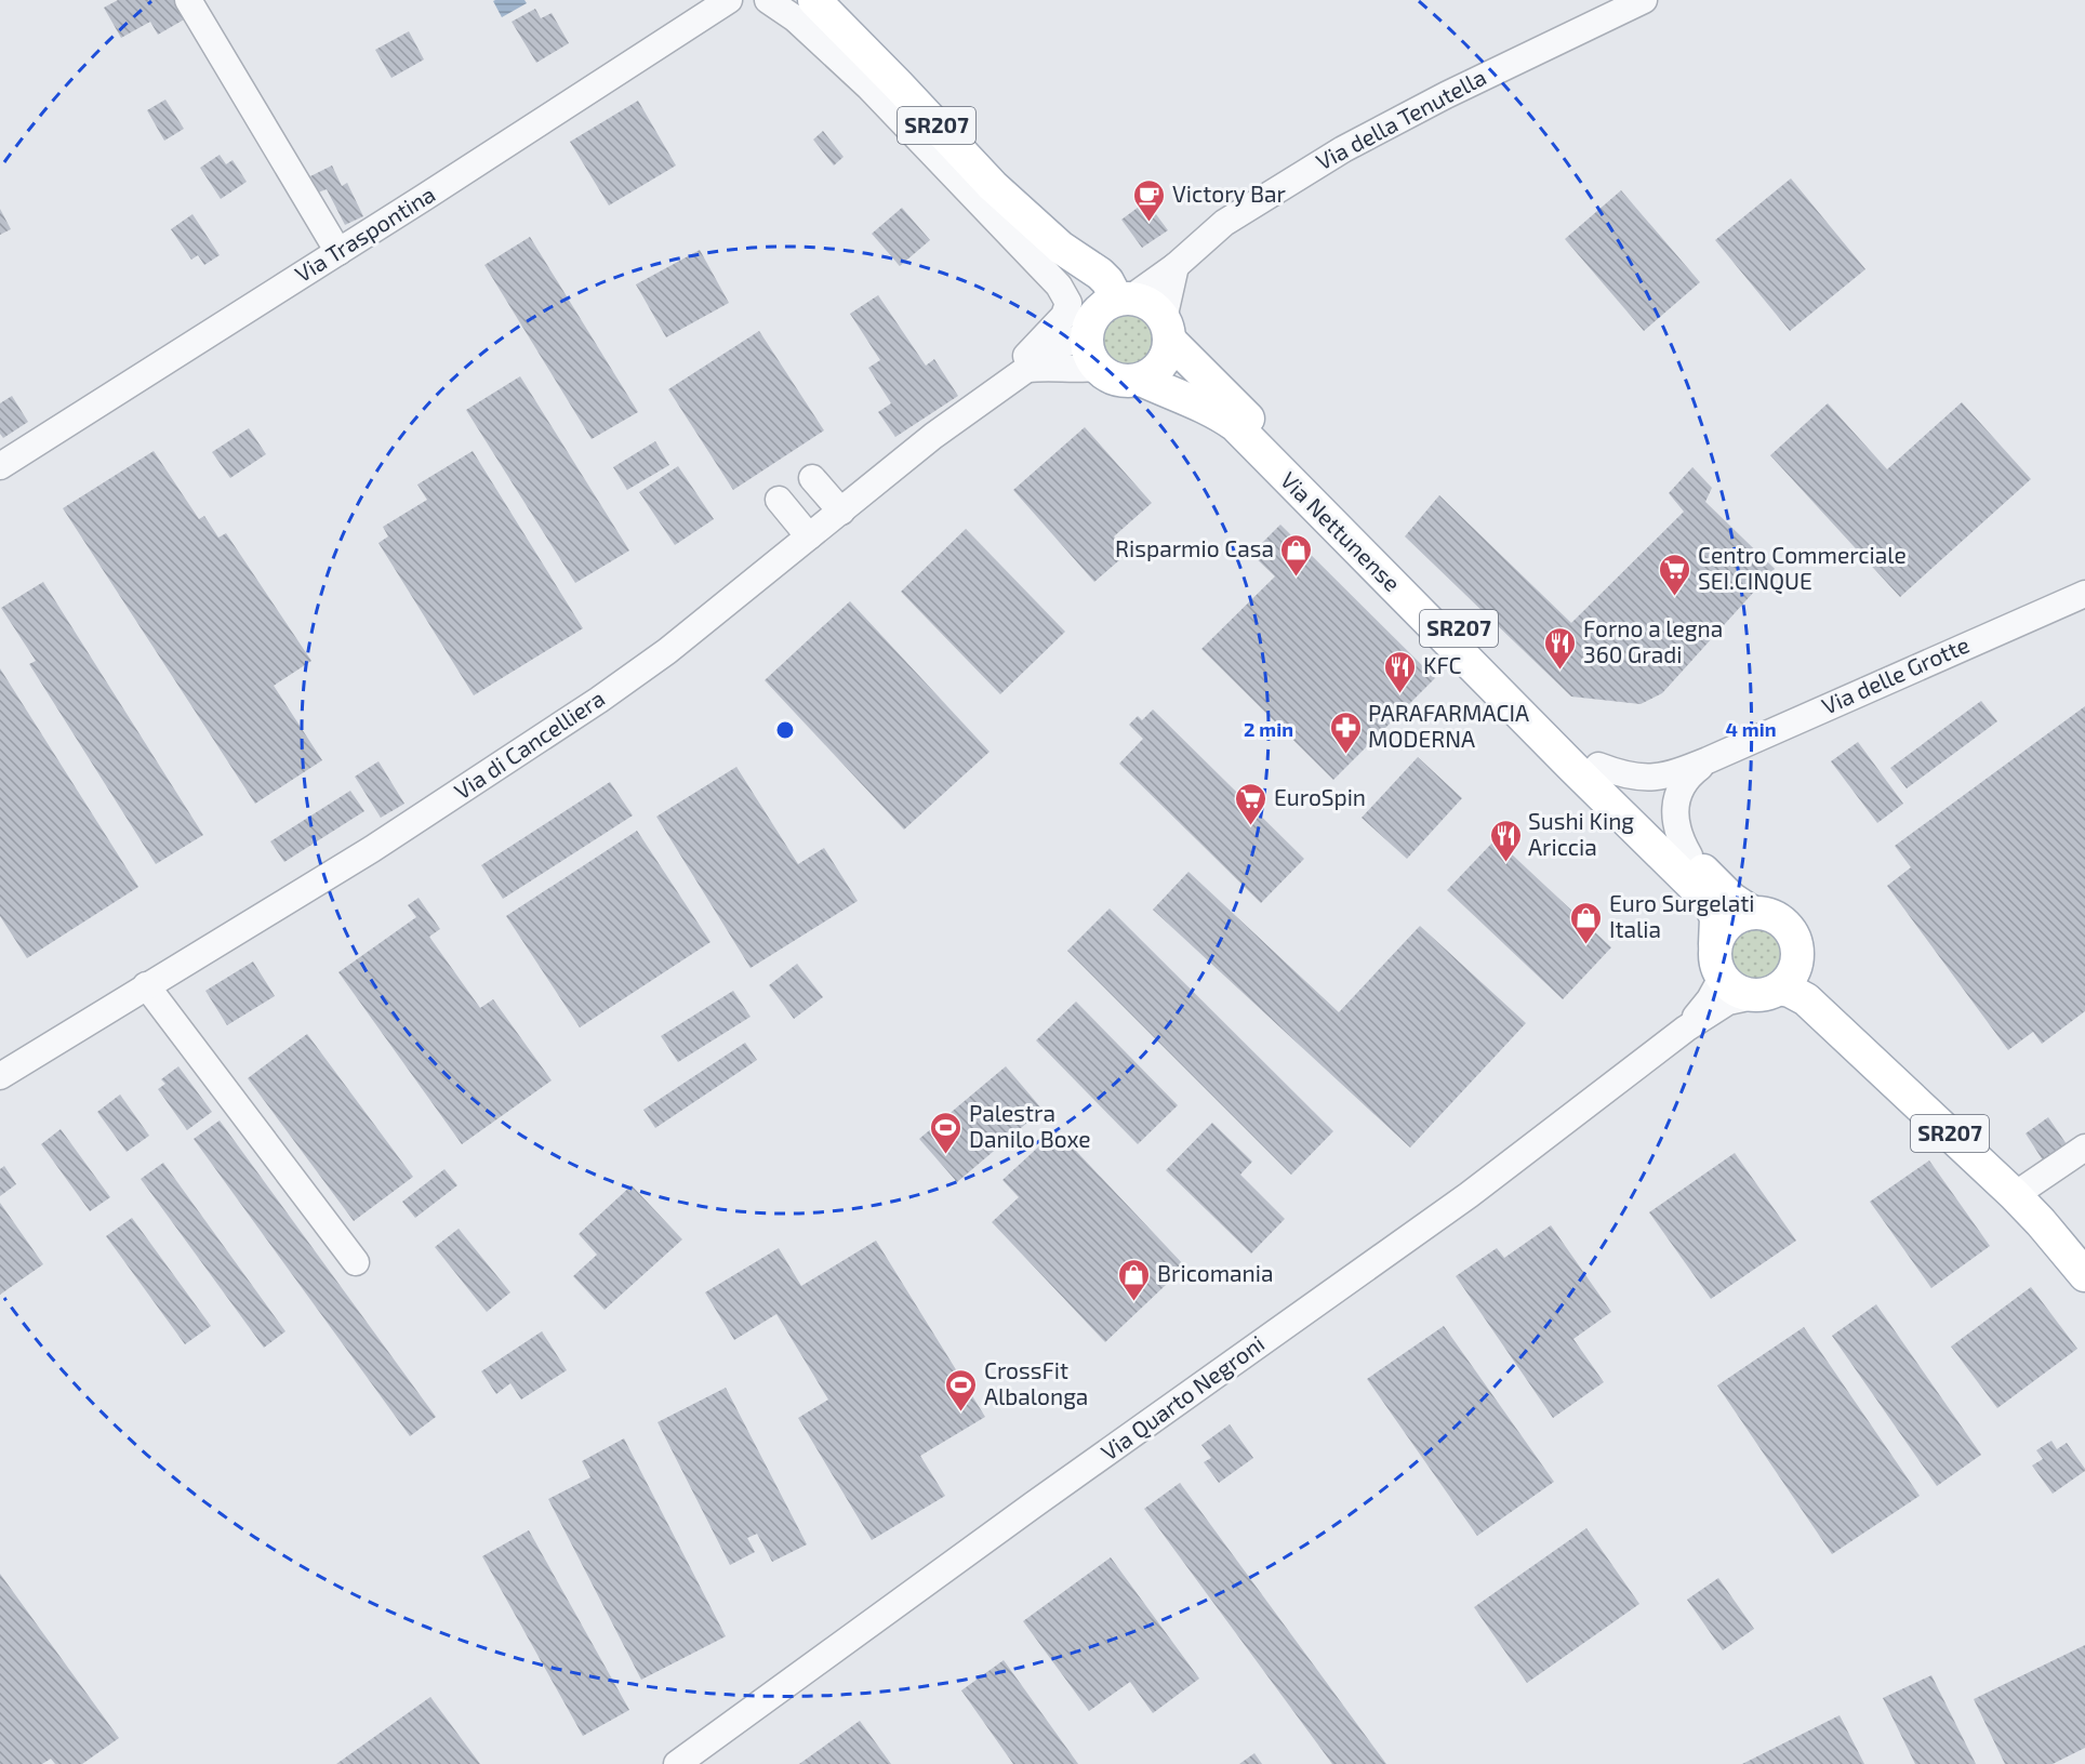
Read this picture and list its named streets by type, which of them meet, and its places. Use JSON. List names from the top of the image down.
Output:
{
  "streets": {
    "main road": ["SR207", "Via Nettunense"],
    "street": [
      "Via della Tenutella",
      "Via Traspontina",
      "Via delle Grotte",
      "Via di Cancelliera",
      "Via Quarto Negroni"
    ]
  },
  "crossings": [
    ["Via della Tenutella", "Via Nettunense"],
    ["Via della Tenutella", "Via di Cancelliera"],
    ["SR207", "Via Nettunense"],
    ["SR207", "Via Quarto Negroni"],
    ["Via Nettunense", "Via delle Grotte"],
    ["Via Nettunense", "Via di Cancelliera"],
    ["Via Nettunense", "Via Quarto Negroni"]
  ],
  "places": {
    "cafe": ["Victory Bar"],
    "shop": ["Risparmio Casa", "Euro Surgelati Italia", "Bricomania"],
    "supermarket": ["Centro Commerciale SEI.CINQUE", "EuroSpin"],
    "restaurant": ["Forno a legna 360 Gradi", "KFC", "Sushi King Ariccia"],
    "pharmacy": ["PARAFARMACIA MODERNA"],
    "sports": ["Palestra Danilo Boxe", "CrossFit Albalonga"]
  },
  "rings": ["2 min", "4 min"]
}
